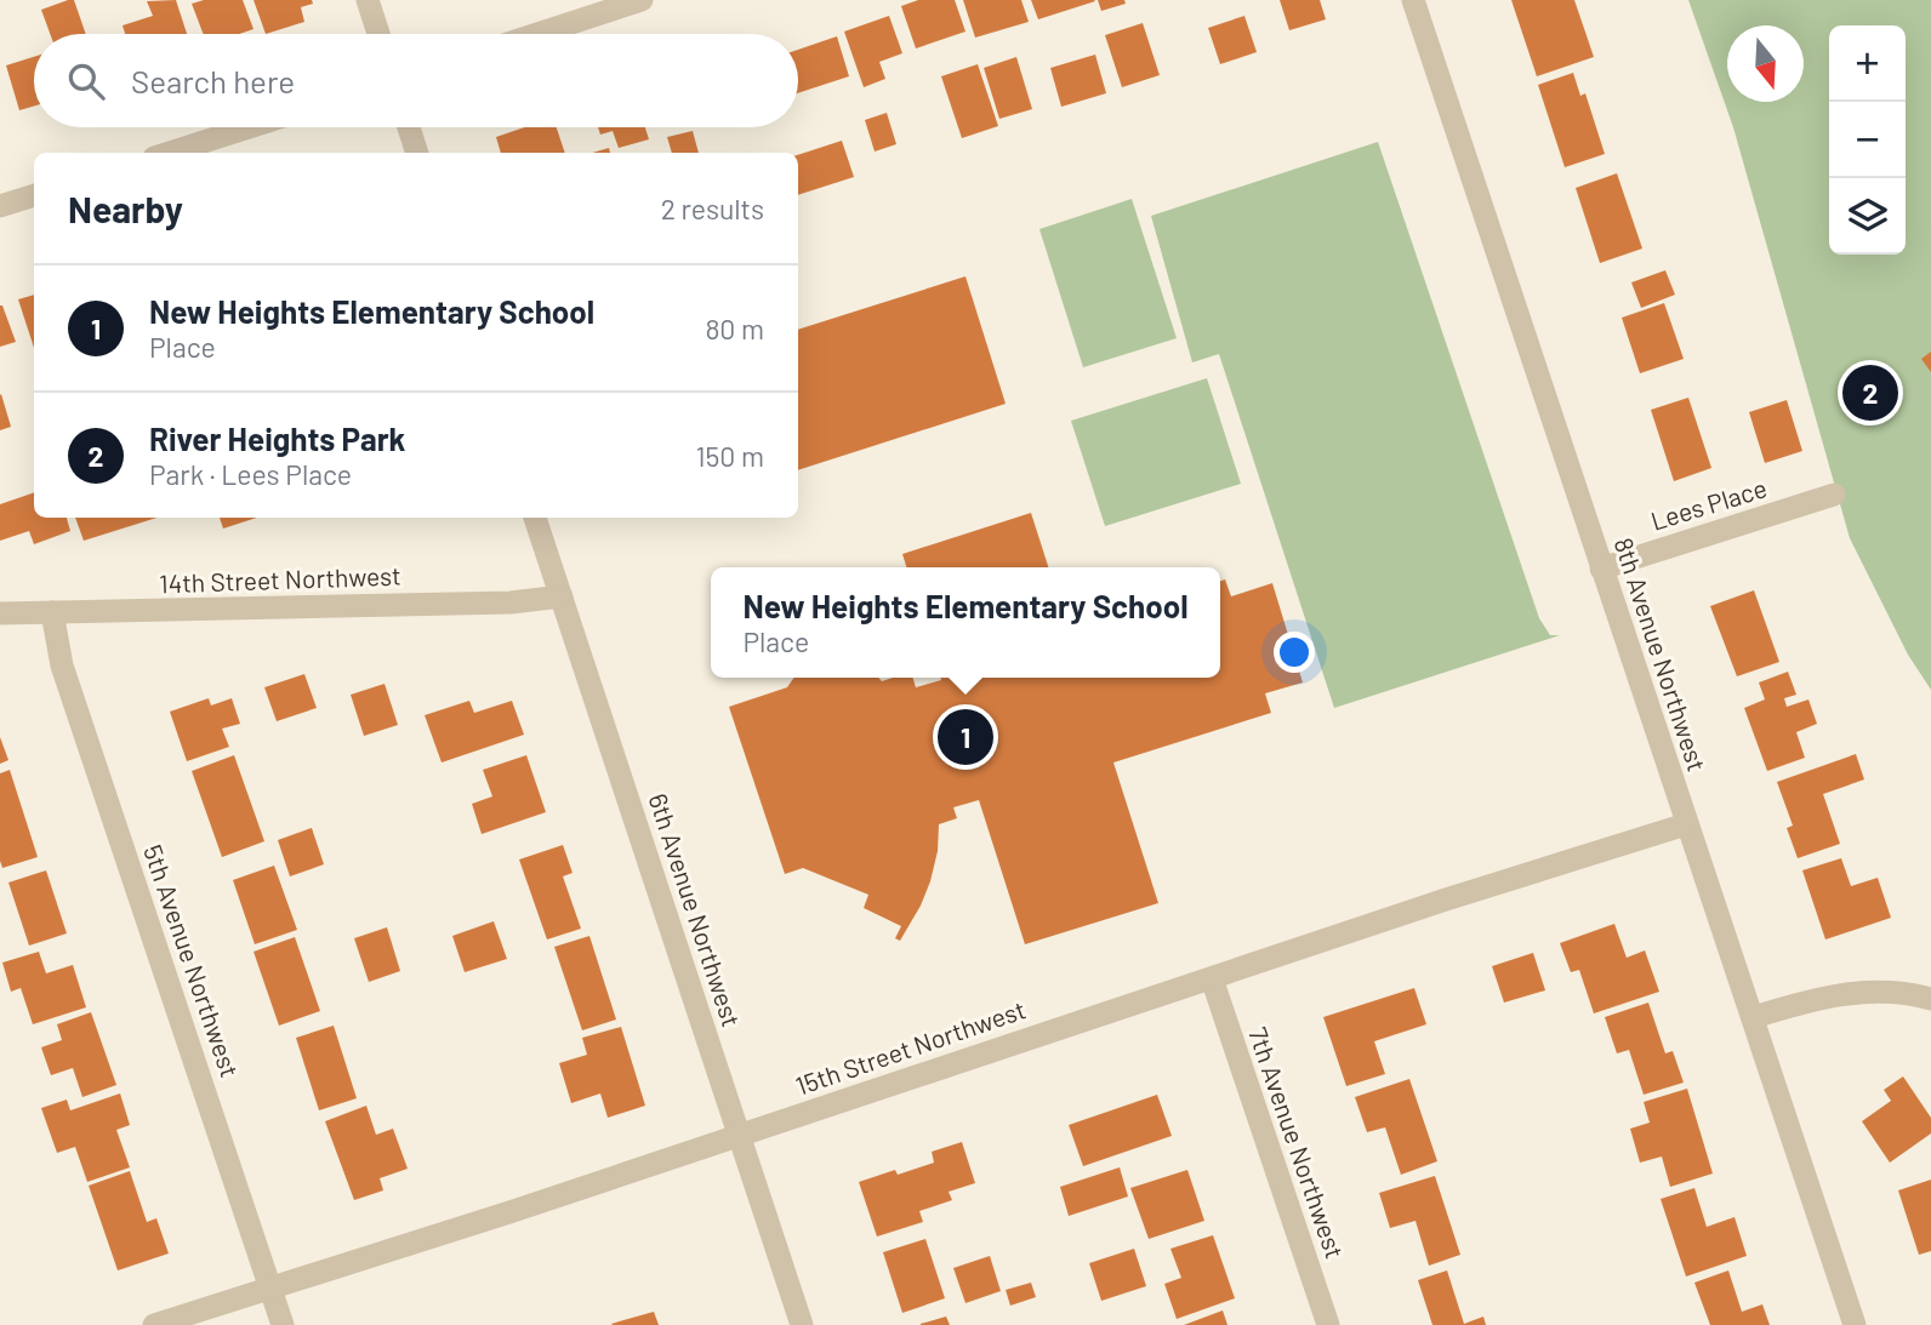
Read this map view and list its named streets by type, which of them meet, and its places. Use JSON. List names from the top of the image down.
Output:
{
  "streets": {
    "street": [
      "Lees Place",
      "14th Street Northwest",
      "8th Avenue Northwest",
      "6th Avenue Northwest",
      "5th Avenue Northwest",
      "15th Street Northwest",
      "7th Avenue Northwest"
    ]
  },
  "crossings": [
    ["Lees Place", "8th Avenue Northwest"],
    ["14th Street Northwest", "6th Avenue Northwest"],
    ["14th Street Northwest", "5th Avenue Northwest"],
    ["8th Avenue Northwest", "15th Street Northwest"],
    ["6th Avenue Northwest", "15th Street Northwest"],
    ["5th Avenue Northwest", "15th Street Northwest"],
    ["15th Street Northwest", "7th Avenue Northwest"]
  ],
  "north": "bottom",
  "page": {
    "map_buttons": ["+", "−"],
    "search": "Search here",
    "heading": ["Nearby", "2 results"],
    "list": [
      {
        "mark": "1",
        "name": "New Heights Elementary School",
        "note": "Place",
        "value": "80 m"
      },
      {
        "mark": "2",
        "name": "River Heights Park",
        "note": "Park · Lees Place",
        "value": "150 m"
      }
    ],
    "pins": ["2", "1"],
    "popup": ["New Heights Elementary School", "Place"]
  }
}
